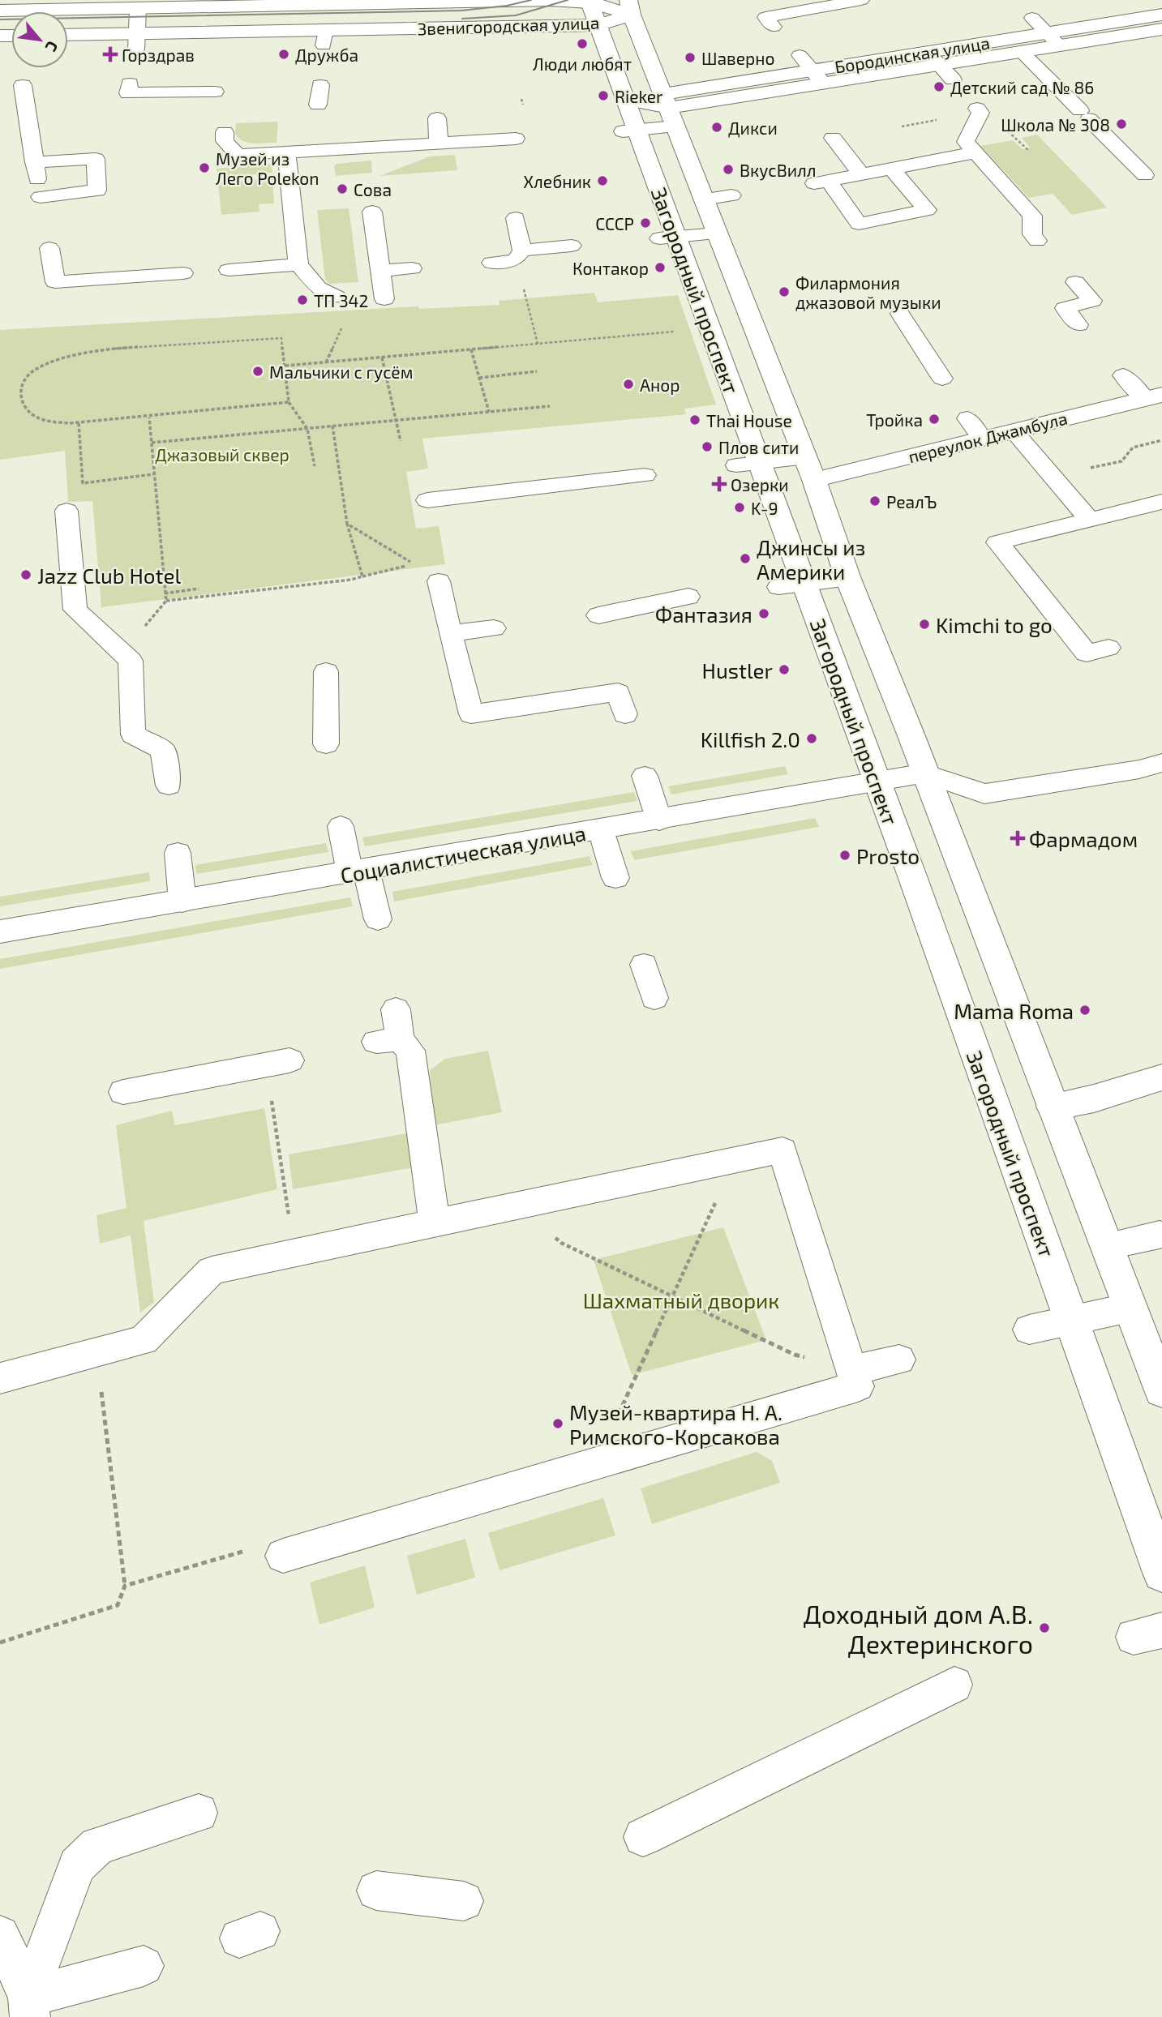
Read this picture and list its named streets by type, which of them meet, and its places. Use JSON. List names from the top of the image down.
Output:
{
  "streets": {
    "street": [
      "Звенигородская улица",
      "Бородинская улица",
      "Загородный проспект",
      "переулок Джамбула",
      "Социалистическая улица"
    ]
  },
  "crossings": [
    ["Звенигородская улица", "Загородный проспект"],
    ["Бородинская улица", "Загородный проспект"],
    ["Загородный проспект", "переулок Джамбула"],
    ["Загородный проспект", "Социалистическая улица"]
  ],
  "parks": ["Джазовый сквер", "Шахматный дворик"],
  "places": {
    "other": [
      "Люди любят",
      "Дружба",
      "Шаверно",
      "Детский сад № 86",
      "Rieker",
      "Школа № 308",
      "Дикси",
      "Музей из Лего Polekon",
      "ВкусВилл",
      "Хлебник",
      "Сова",
      "СССР",
      "Контакор",
      "Филармония джазовой музыки",
      "ТП 342",
      "Мальчики с гусём",
      "Анор",
      "Тройка",
      "Thai House",
      "Плов сити",
      "РеалЪ",
      "K-9",
      "Джинсы из Америки",
      "Jazz Club Hotel",
      "Фантазия",
      "Kimchi to go",
      "Hustler",
      "Killfish 2.0",
      "Prosto",
      "Mama Roma",
      "Музей-квартира Н. А. Римского-Корсакова",
      "Доходный дом А.В. Дехтеринского"
    ],
    "health": ["Горздрав", "Озерки", "Фармадом"]
  },
  "north": "bottom right"
}
